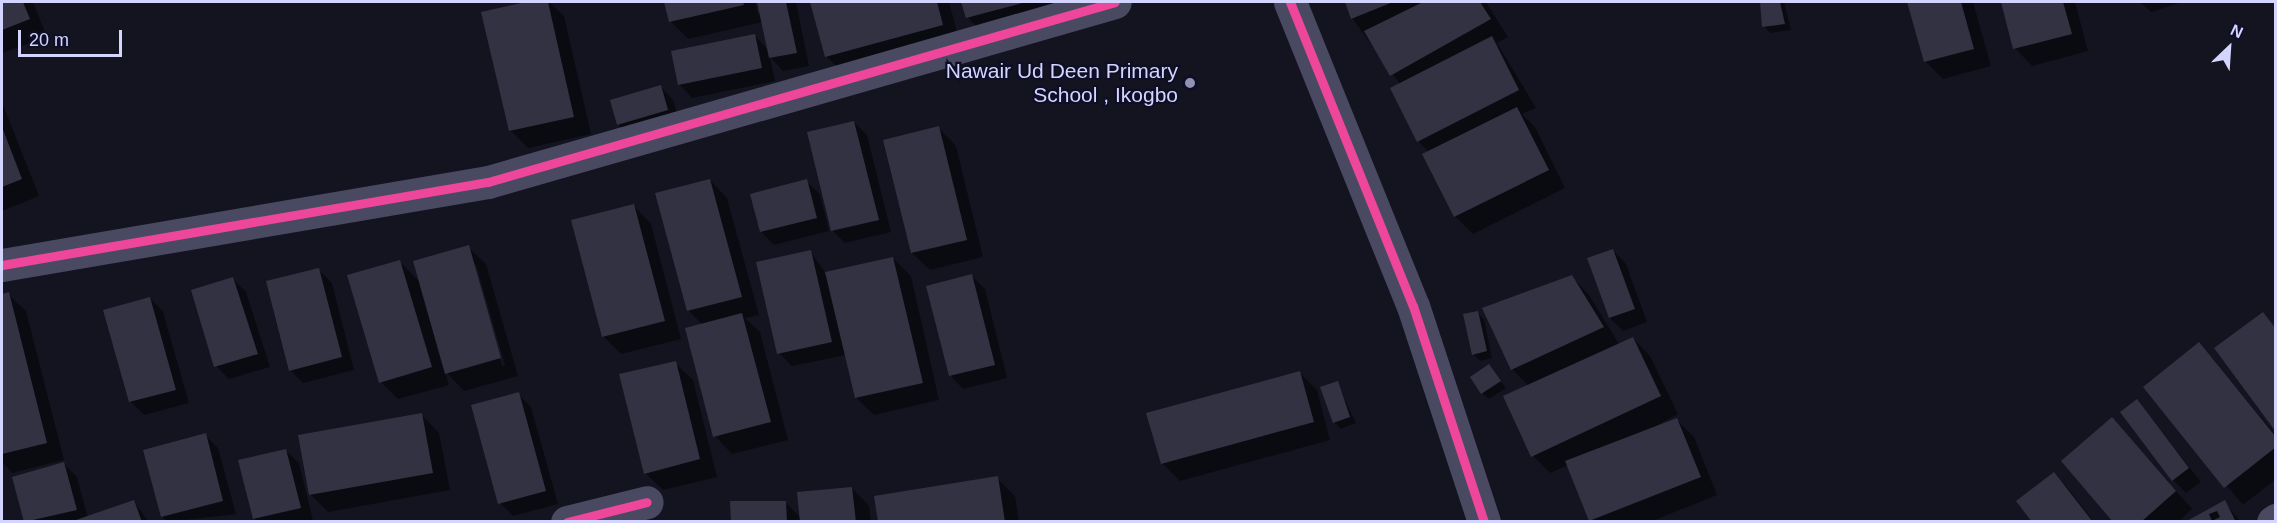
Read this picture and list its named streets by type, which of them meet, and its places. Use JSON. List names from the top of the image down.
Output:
{
  "places": ["Nawair Ud Deen Primary School , Ikogbo"],
  "scale_bar": "20 m",
  "north": "top right"
}
